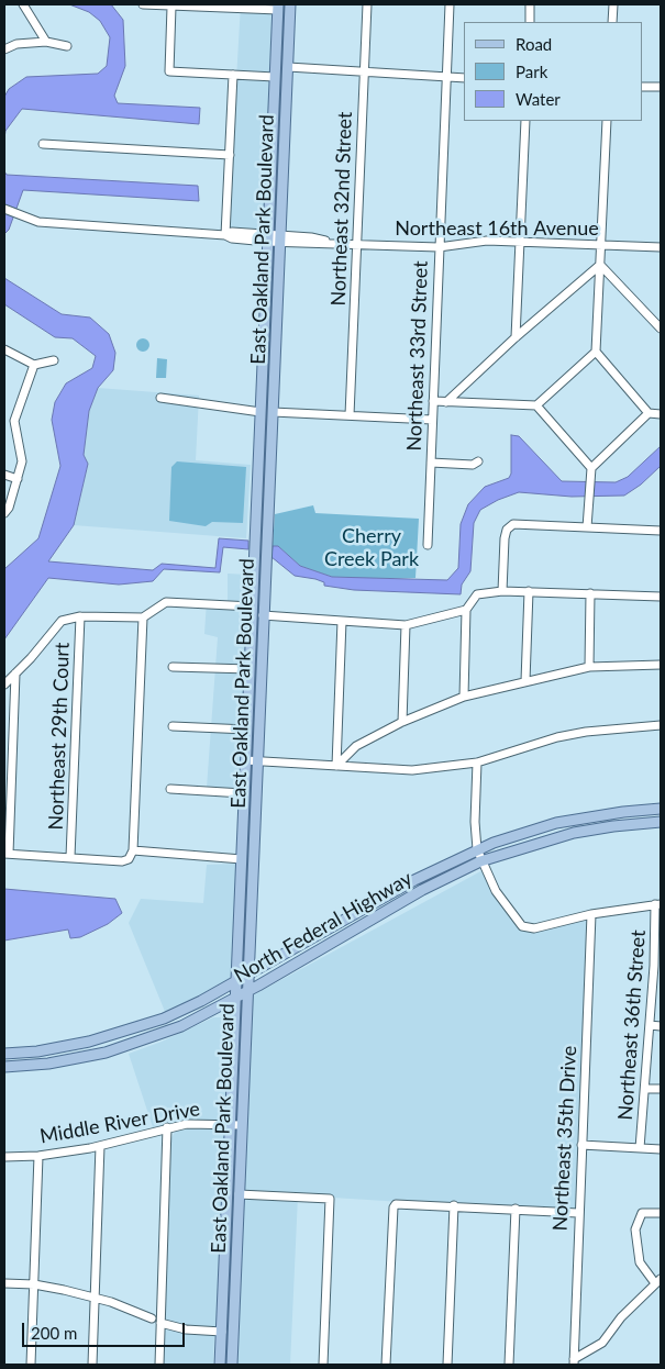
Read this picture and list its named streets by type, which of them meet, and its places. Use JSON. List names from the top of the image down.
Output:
{
  "streets": {
    "main road": ["East Oakland Park Boulevard", "North Federal Highway"],
    "street": [
      "Northeast 32nd Street",
      "Northeast 16th Avenue",
      "Northeast 33rd Street",
      "Northeast 29th Court",
      "Northeast 36th Street",
      "Middle River Drive",
      "Northeast 35th Drive"
    ]
  },
  "crossings": [
    ["Northeast 32nd Street", "Northeast 16th Avenue"],
    ["Northeast 16th Avenue", "East Oakland Park Boulevard"],
    ["Northeast 16th Avenue", "Northeast 33rd Street"],
    ["East Oakland Park Boulevard", "North Federal Highway"],
    ["East Oakland Park Boulevard", "Middle River Drive"]
  ],
  "parks": ["Cherry Creek Park"],
  "legend": ["Road", "Park", "Water"],
  "scale_bar": "200 m"
}
